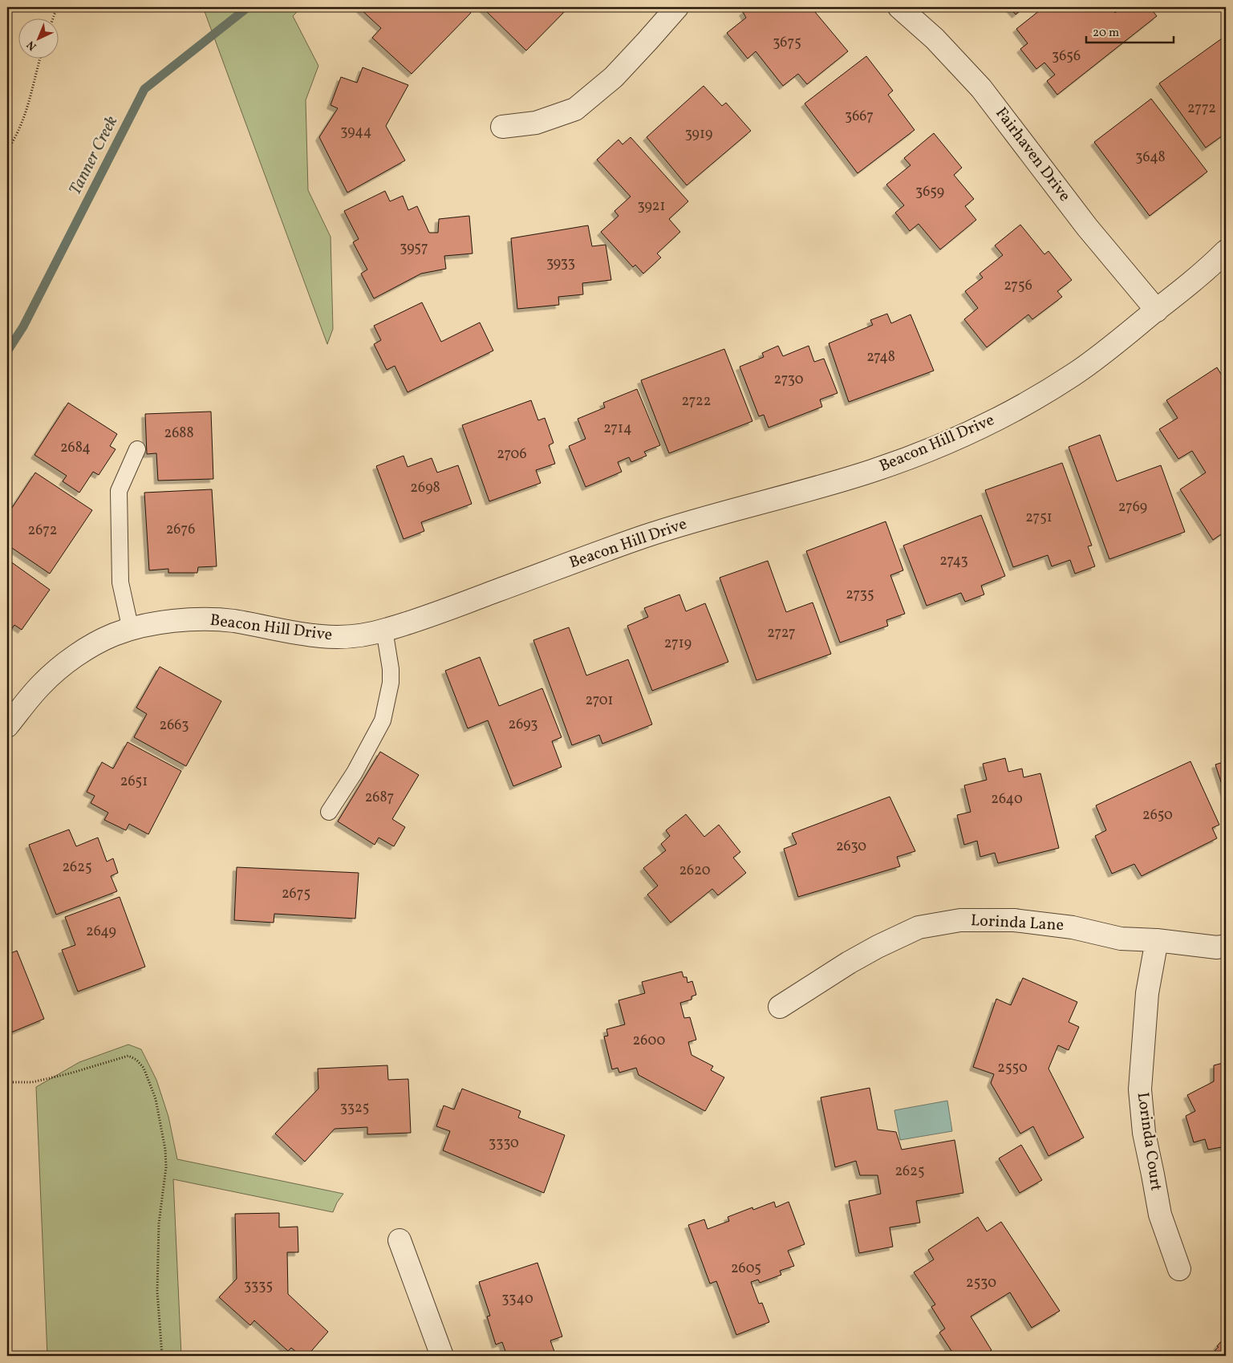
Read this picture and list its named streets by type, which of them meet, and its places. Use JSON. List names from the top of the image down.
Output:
{
  "streets": {
    "street": [
      "Fairhaven Drive",
      "Beacon Hill Drive",
      "Lorinda Lane",
      "Lorinda Court"
    ]
  },
  "crossings": [
    ["Fairhaven Drive", "Beacon Hill Drive"],
    ["Lorinda Lane", "Lorinda Court"]
  ],
  "water": ["Tanner Creek"],
  "house_numbers": [
    "3675",
    "3656",
    "2772",
    "3667",
    "3944",
    "3919",
    "3648",
    "3659",
    "3921",
    "3957",
    "3933",
    "2756",
    "2748",
    "2730",
    "2722",
    "2714",
    "2688",
    "2684",
    "2706",
    "2698",
    "2769",
    "2751",
    "2676",
    "2672",
    "2743",
    "2735",
    "2727",
    "2719",
    "2701",
    "2693",
    "2663",
    "2651",
    "2687",
    "2640",
    "2650",
    "2630",
    "2625",
    "2620",
    "2675",
    "2649",
    "2600",
    "2550",
    "3325",
    "3330",
    "2625",
    "2605",
    "2530",
    "3335",
    "3340"
  ],
  "scale_bar": "20 m",
  "north": "bottom left"
}
